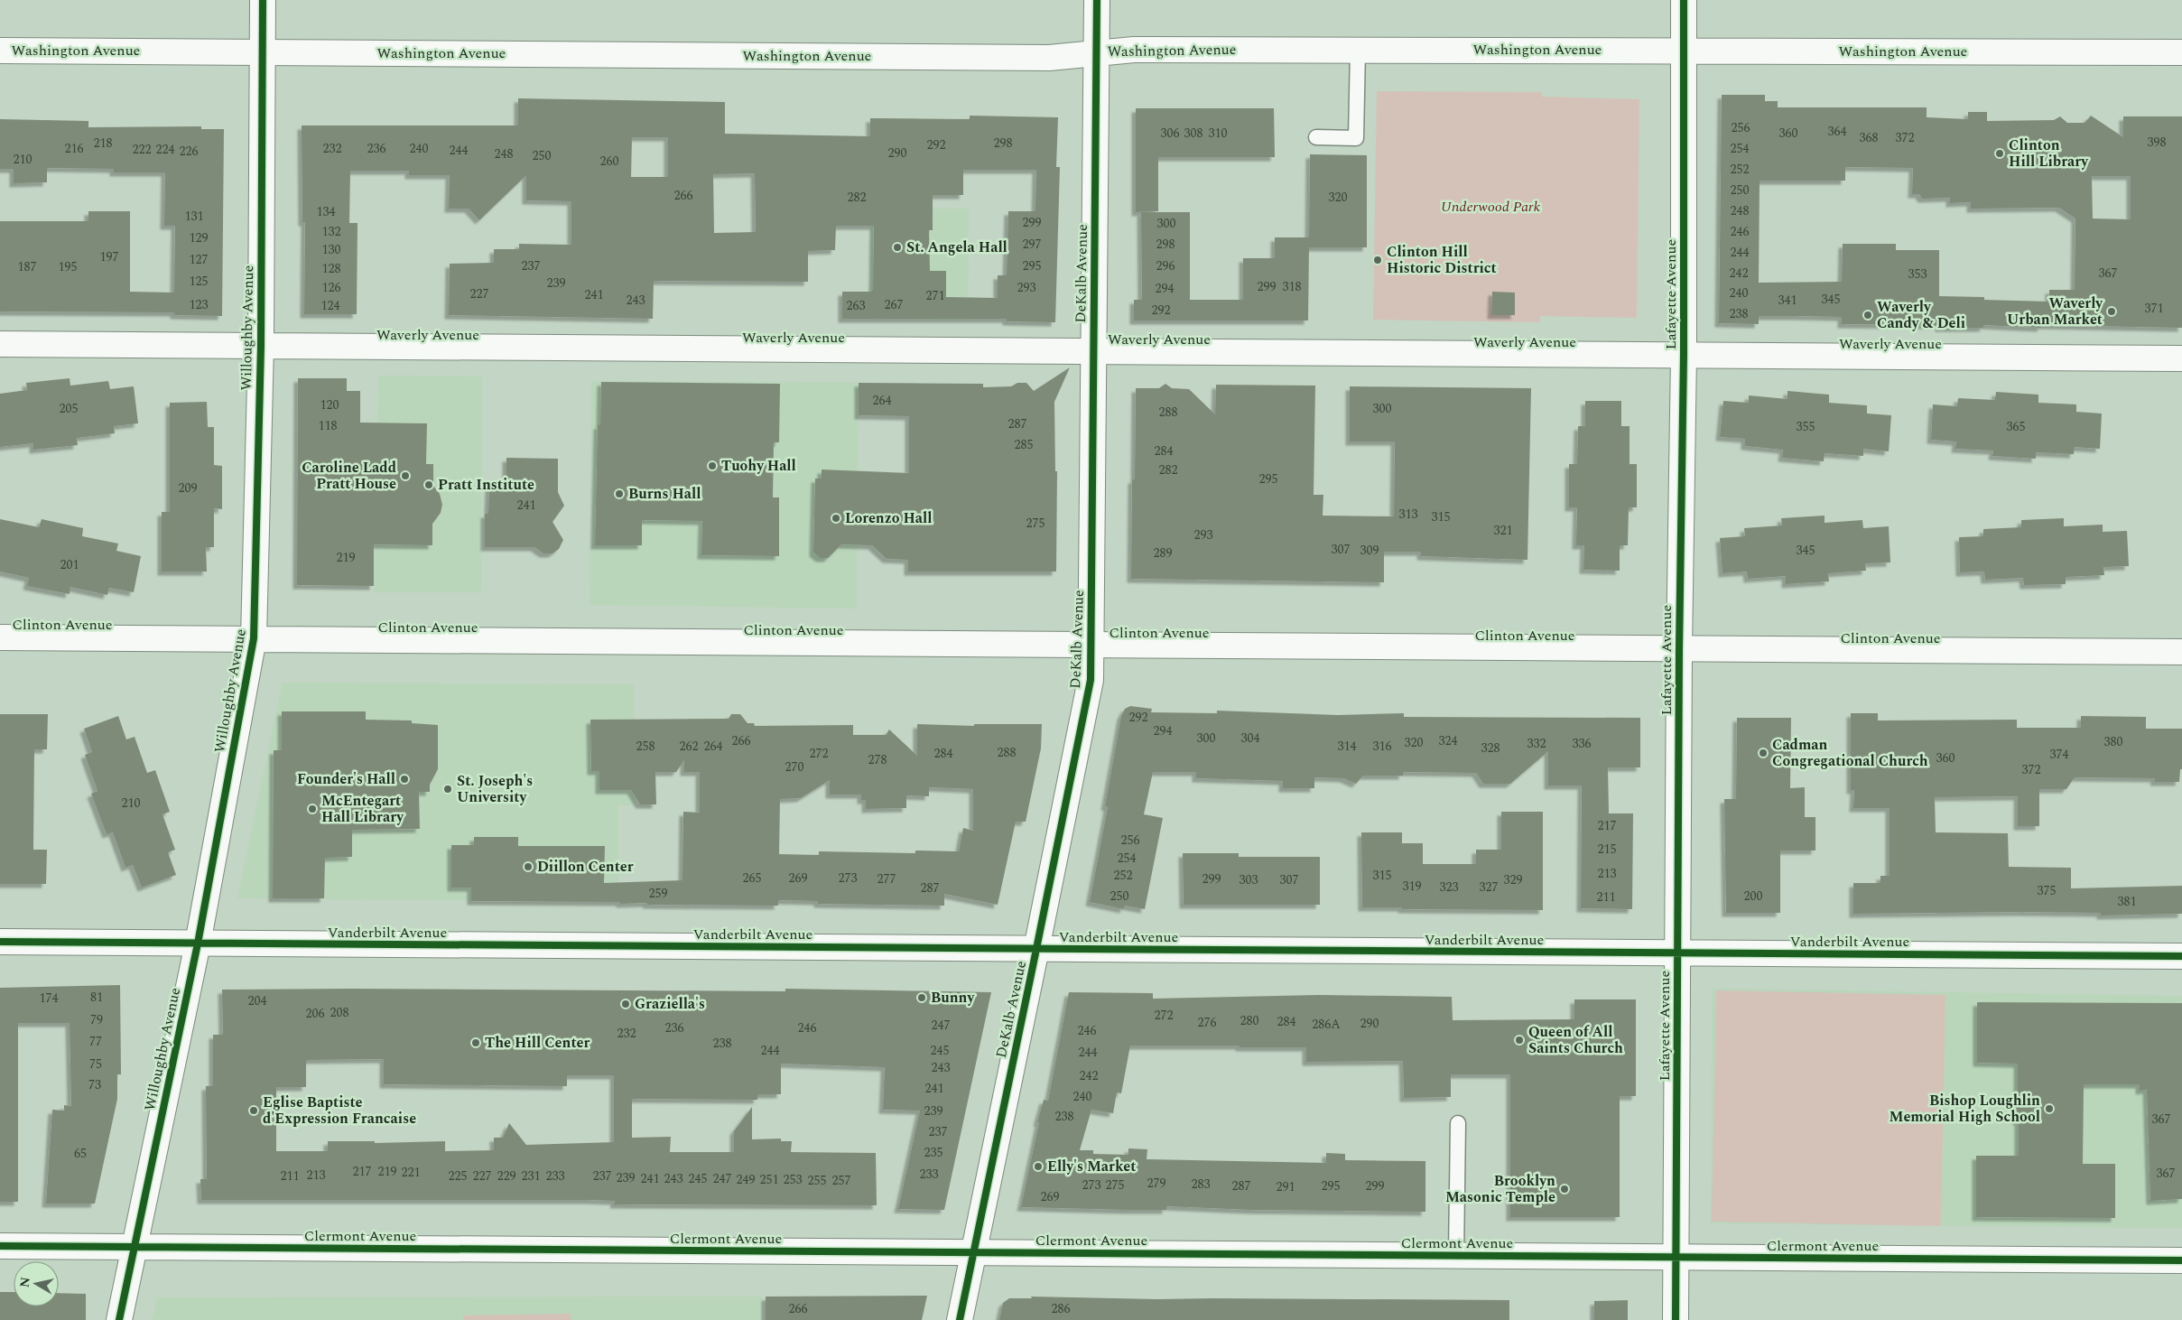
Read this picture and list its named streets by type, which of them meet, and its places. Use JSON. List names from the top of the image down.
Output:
{
  "streets": {
    "street": [
      "Washington Avenue",
      "DeKalb Avenue",
      "Lafayette Avenue",
      "Willoughby Avenue",
      "Waverly Avenue",
      "Clinton Avenue",
      "Vanderbilt Avenue",
      "Clermont Avenue"
    ]
  },
  "crossings": [
    ["Washington Avenue", "DeKalb Avenue"],
    ["Washington Avenue", "Lafayette Avenue"],
    ["Washington Avenue", "Willoughby Avenue"],
    ["DeKalb Avenue", "Waverly Avenue"],
    ["DeKalb Avenue", "Clinton Avenue"],
    ["DeKalb Avenue", "Vanderbilt Avenue"],
    ["DeKalb Avenue", "Clermont Avenue"],
    ["Lafayette Avenue", "Waverly Avenue"],
    ["Lafayette Avenue", "Clinton Avenue"],
    ["Lafayette Avenue", "Vanderbilt Avenue"],
    ["Lafayette Avenue", "Clermont Avenue"],
    ["Willoughby Avenue", "Waverly Avenue"],
    ["Willoughby Avenue", "Clinton Avenue"],
    ["Willoughby Avenue", "Vanderbilt Avenue"],
    ["Willoughby Avenue", "Clermont Avenue"]
  ],
  "parks": ["Underwood Park"],
  "places": [
    "Clinton Hill Library",
    "St. Angela Hall",
    "Clinton Hill Historic District",
    "Waverly Urban Market",
    "Waverly Candy & Deli",
    "Tuohy Hall",
    "Caroline Ladd Pratt House",
    "Pratt Institute",
    "Burns Hall",
    "Lorenzo Hall",
    "Cadman Congregational Church",
    "Founder's Hall",
    "St. Joseph's University",
    "McEntegart Hall Library",
    "Diillon Center",
    "Bunny",
    "Graziella's",
    "Queen of All Saints Church",
    "The Hill Center",
    "Bishop Loughlin Memorial High School",
    "Eglise Baptiste d'Expression Francaise",
    "Elly's Market",
    "Brooklyn Masonic Temple"
  ],
  "house_numbers": [
    "256",
    "364",
    "306",
    "308",
    "310",
    "360",
    "368",
    "372",
    "398",
    "218",
    "298",
    "292",
    "216",
    "232",
    "236",
    "240",
    "254",
    "222",
    "224",
    "244",
    "226",
    "290",
    "248",
    "250",
    "210",
    "260",
    "252",
    "250",
    "266",
    "282",
    "320",
    "248",
    "134",
    "131",
    "299",
    "300",
    "132",
    "246",
    "129",
    "297",
    "298",
    "130",
    "244",
    "197",
    "127",
    "237",
    "295",
    "296",
    "187",
    "195",
    "128",
    "242",
    "367",
    "353",
    "125",
    "239",
    "299",
    "318",
    "126",
    "293",
    "294",
    "240",
    "227",
    "241",
    "271",
    "345",
    "243",
    "341",
    "123",
    "267",
    "124",
    "263",
    "371",
    "292",
    "238",
    "264",
    "120",
    "205",
    "300",
    "288",
    "287",
    "118",
    "355",
    "365",
    "285",
    "284",
    "282",
    "295",
    "209",
    "241",
    "313",
    "315",
    "275",
    "321",
    "293",
    "307",
    "309",
    "345",
    "289",
    "219",
    "201",
    "292",
    "294",
    "300",
    "304",
    "266",
    "324",
    "380",
    "320",
    "332",
    "336",
    "258",
    "262",
    "264",
    "314",
    "316",
    "328",
    "288",
    "272",
    "284",
    "374",
    "360",
    "278",
    "270",
    "372",
    "210",
    "217",
    "256",
    "215",
    "254",
    "213",
    "252",
    "315",
    "265",
    "269",
    "273",
    "277",
    "299",
    "303",
    "307",
    "329",
    "319",
    "323",
    "327",
    "287",
    "375",
    "259",
    "250",
    "200",
    "211",
    "381",
    "81",
    "174",
    "204",
    "208",
    "206",
    "272",
    "79",
    "280",
    "284",
    "276",
    "290",
    "286A",
    "247",
    "236",
    "246",
    "246",
    "232",
    "77",
    "238",
    "244",
    "245",
    "244",
    "75",
    "243",
    "242",
    "73",
    "241",
    "240",
    "239",
    "238",
    "367",
    "237",
    "235",
    "65",
    "217",
    "219",
    "221",
    "367",
    "233",
    "213",
    "211",
    "225",
    "227",
    "229",
    "231",
    "233",
    "237",
    "239",
    "241",
    "243",
    "245",
    "247",
    "249",
    "251",
    "253",
    "255",
    "257",
    "279",
    "283",
    "273",
    "275",
    "287",
    "295",
    "299",
    "291",
    "269",
    "266",
    "286"
  ],
  "north": "left"
}
